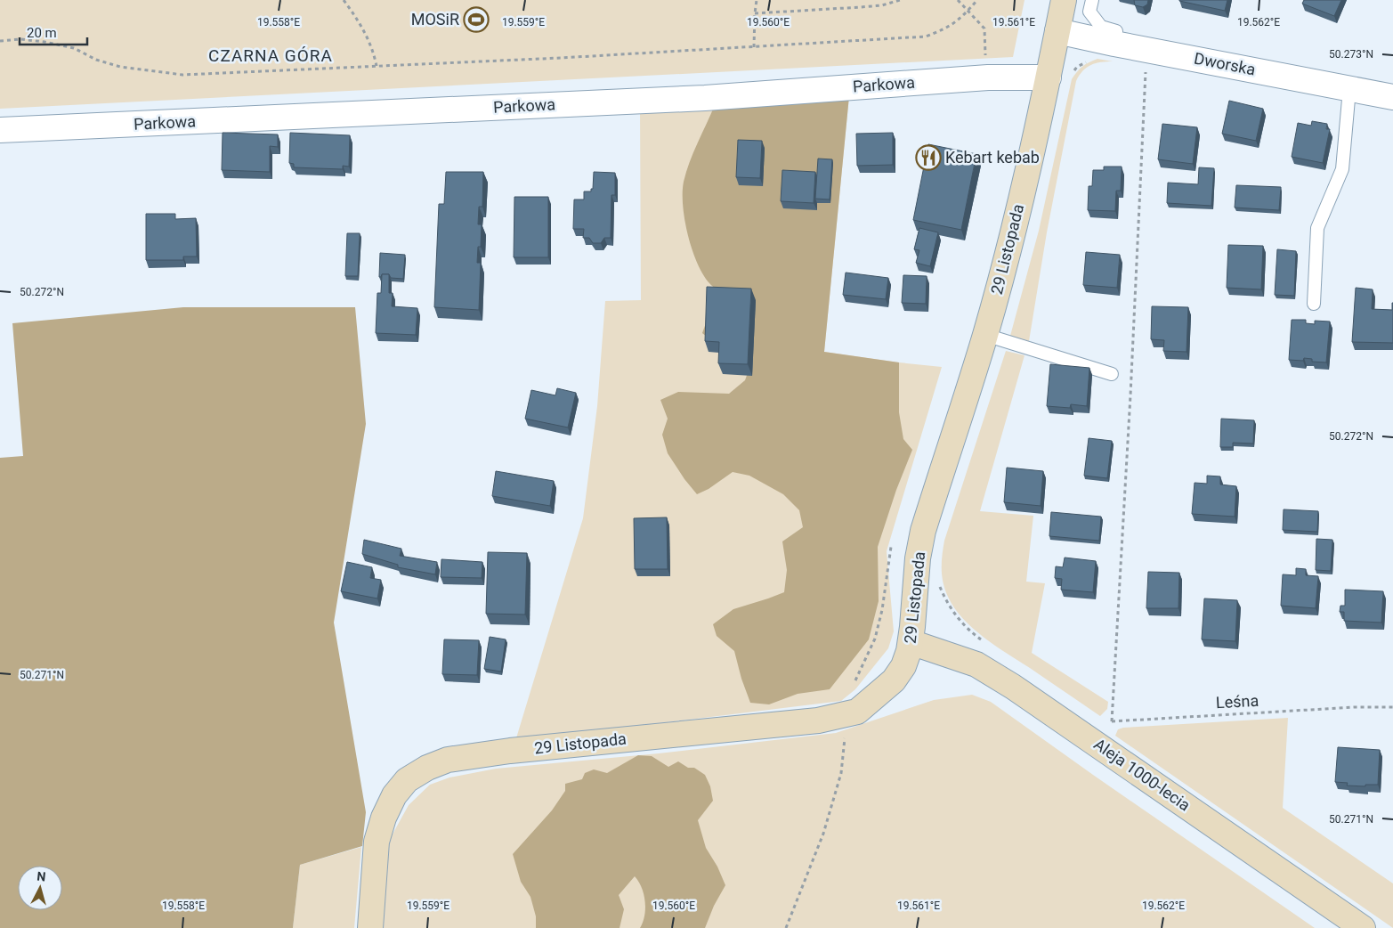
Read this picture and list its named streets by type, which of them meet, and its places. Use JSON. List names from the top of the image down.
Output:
{
  "streets": {
    "street": [
      "Dworska",
      "Parkowa",
      "29 Listopada",
      "Aleja 1000-lecia"
    ],
    "path": ["Leśna"]
  },
  "crossings": [
    ["Dworska", "29 Listopada"],
    ["Parkowa", "29 Listopada"],
    ["29 Listopada", "Aleja 1000-lecia"]
  ],
  "districts": ["CZARNA GÓRA"],
  "places": {
    "sports": ["MOSiR"],
    "restaurant": ["Kebart kebab"]
  },
  "scale_bar": "20 m",
  "north": "top",
  "coordinates": [
    "19.558°E",
    "19.559°E",
    "19.560°E",
    "19.561°E",
    "19.562°E",
    "50.273°N",
    "50.272°N",
    "50.271°N"
  ]
}
